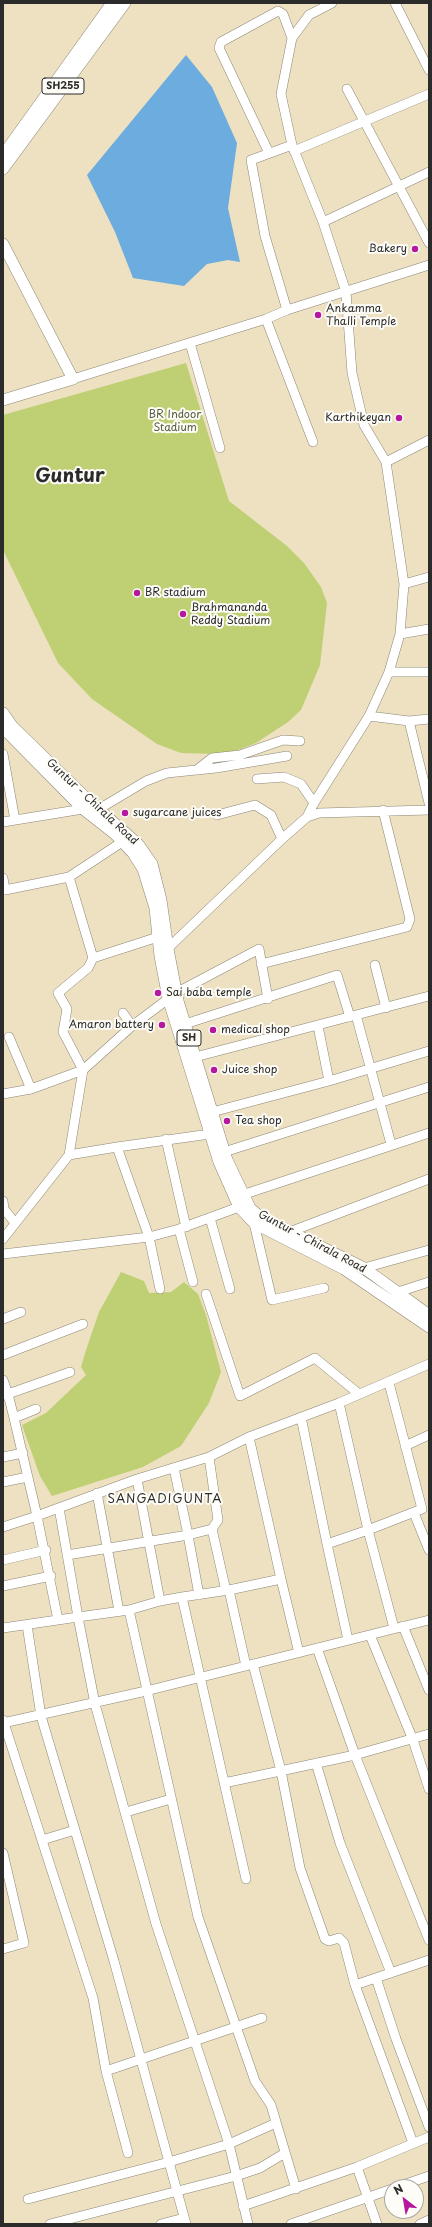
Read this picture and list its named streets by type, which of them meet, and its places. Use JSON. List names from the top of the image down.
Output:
{
  "streets": {
    "main road": ["SH255", "Guntur - Chirala Road", "SH"]
  },
  "districts": ["Guntur", "SANGADIGUNTA"],
  "parks": ["BR Indoor Stadium"],
  "places": [
    "Bakery",
    "Ankamma Thalli Temple",
    "Karthikeyan",
    "BR stadium",
    "Brahmananda Reddy Stadium",
    "sugarcane juices",
    "Sai baba temple",
    "Amaron battery",
    "medical shop",
    "Juice shop",
    "Tea shop"
  ],
  "north": "top left"
}
